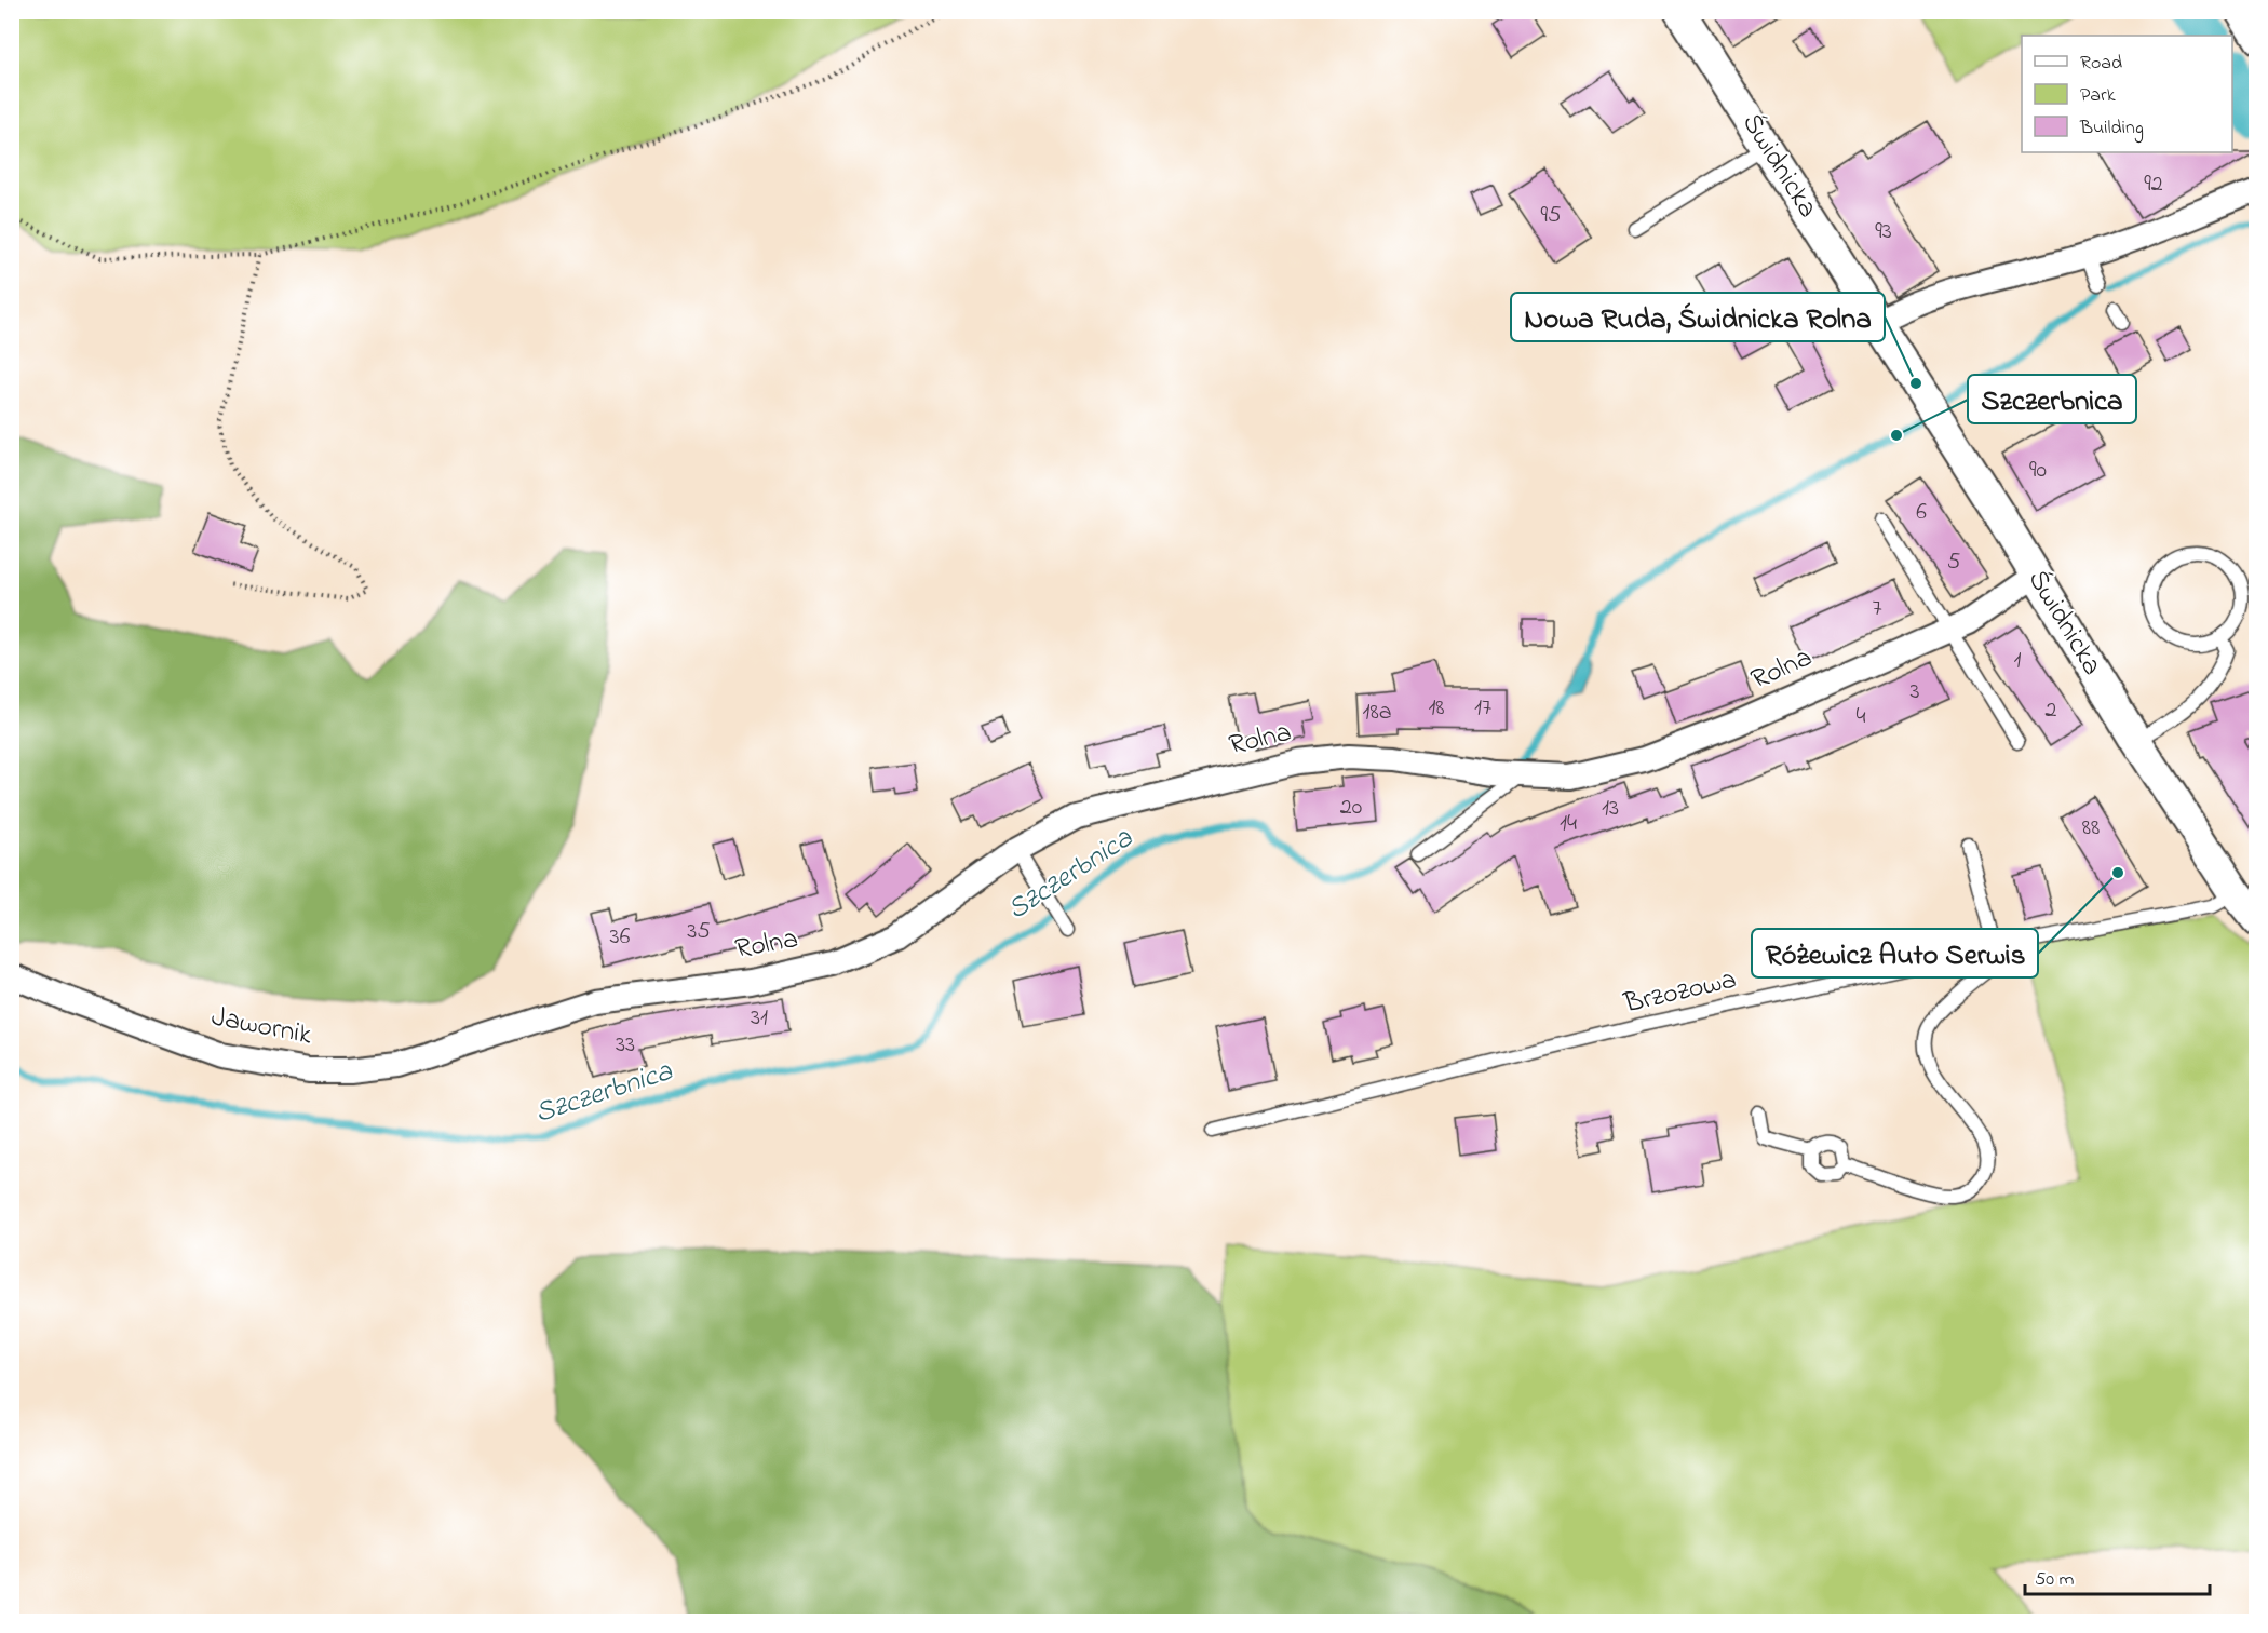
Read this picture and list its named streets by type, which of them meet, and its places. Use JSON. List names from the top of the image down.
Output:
{
  "streets": {
    "street": ["Świdnicka", "Rolna", "Jawornik"],
    "lane": ["Brzozowa"]
  },
  "crossings": [
    ["Świdnicka", "Rolna"],
    ["Świdnicka", "Brzozowa"],
    ["Rolna", "Jawornik"]
  ],
  "water": ["Szczerbnica"],
  "places": ["Nowa Ruda, Świdnicka Rolna", "Szczerbnica", "Różewicz Auto Serwis"],
  "house_numbers": [
    "92",
    "95",
    "93",
    "90",
    "6",
    "5",
    "7",
    "1",
    "3",
    "18",
    "17",
    "2",
    "18a",
    "4",
    "20",
    "13",
    "14",
    "88",
    "35",
    "36",
    "31",
    "33"
  ],
  "legend": ["Road", "Park", "Building"],
  "scale_bar": "50 m"
}
